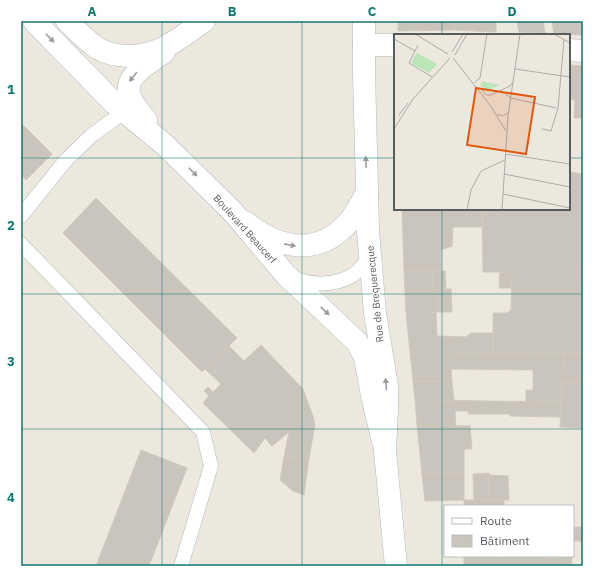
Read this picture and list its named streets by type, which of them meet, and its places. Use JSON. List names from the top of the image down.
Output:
{
  "streets": {
    "street": ["Boulevard Beaucerf", "Rue de Brequerecque"]
  },
  "crossings": [
    ["Boulevard Beaucerf", "Rue de Brequerecque"]
  ],
  "one_way": ["Boulevard Beaucerf", "Rue de Brequerecque"],
  "legend": ["Route", "Bâtiment"],
  "grid": {
    "columns": [
      "A",
      "B",
      "C",
      "D"
    ],
    "rows": [
      "1",
      "2",
      "3",
      "4"
    ]
  }
}
